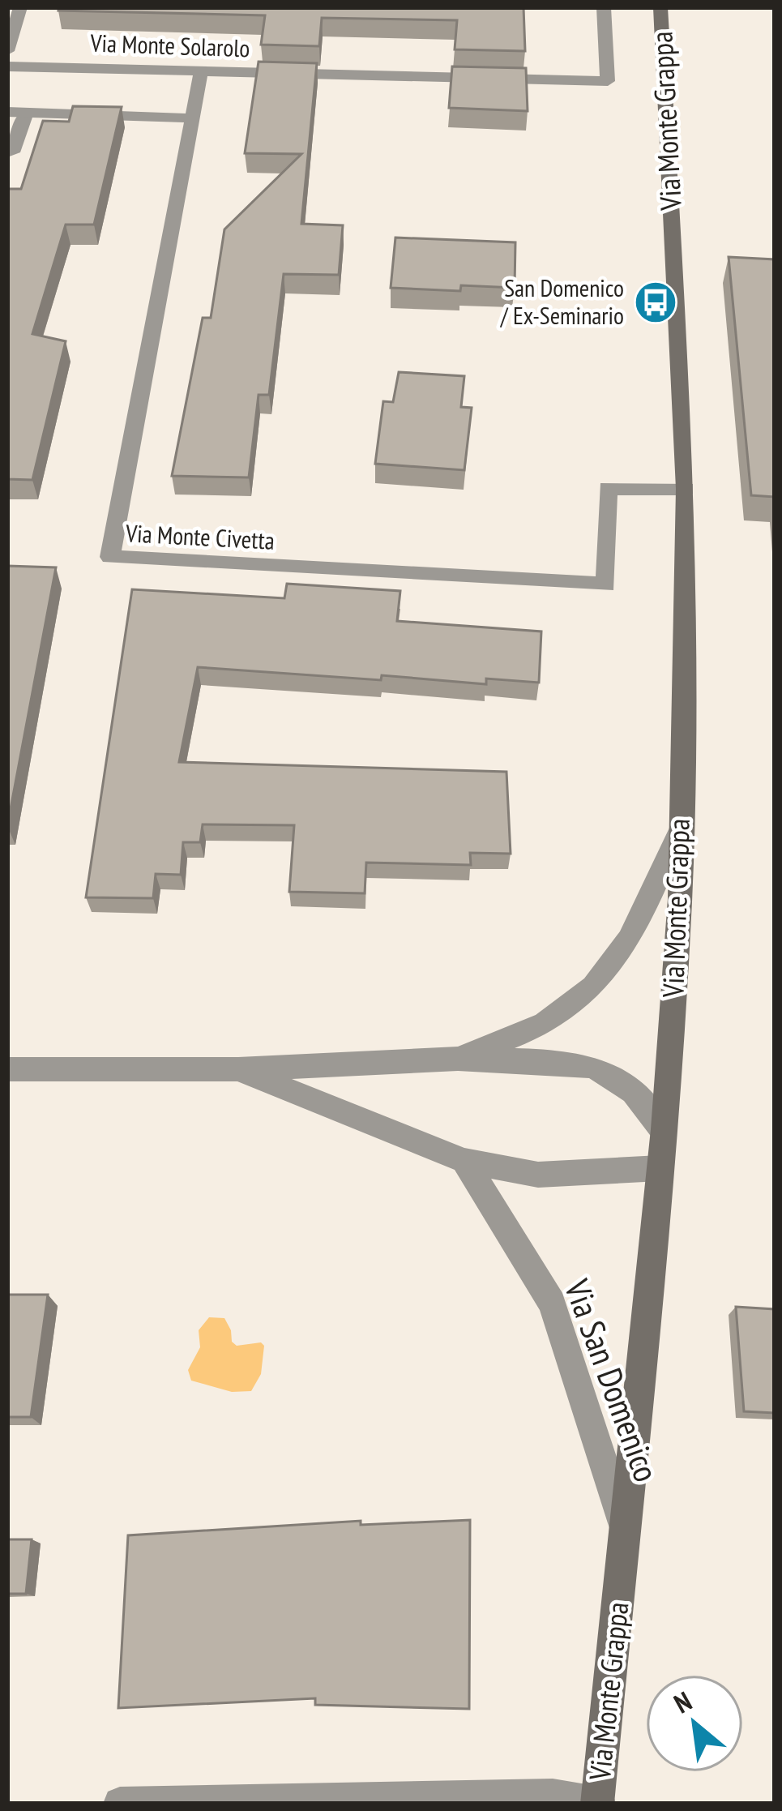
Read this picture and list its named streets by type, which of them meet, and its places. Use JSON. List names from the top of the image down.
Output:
{
  "streets": {
    "main road": ["Via Monte Grappa"],
    "street": ["Via Monte Solarolo", "Via Monte Civetta", "Via San Domenico"]
  },
  "crossings": [
    ["Via Monte Solarolo", "Via Monte Civetta"],
    ["Via Monte Grappa", "Via Monte Civetta"],
    ["Via Monte Grappa", "Via San Domenico"]
  ],
  "places": {
    "bus stop": ["San Domenico / Ex-Seminario"]
  },
  "north": "top left"
}
